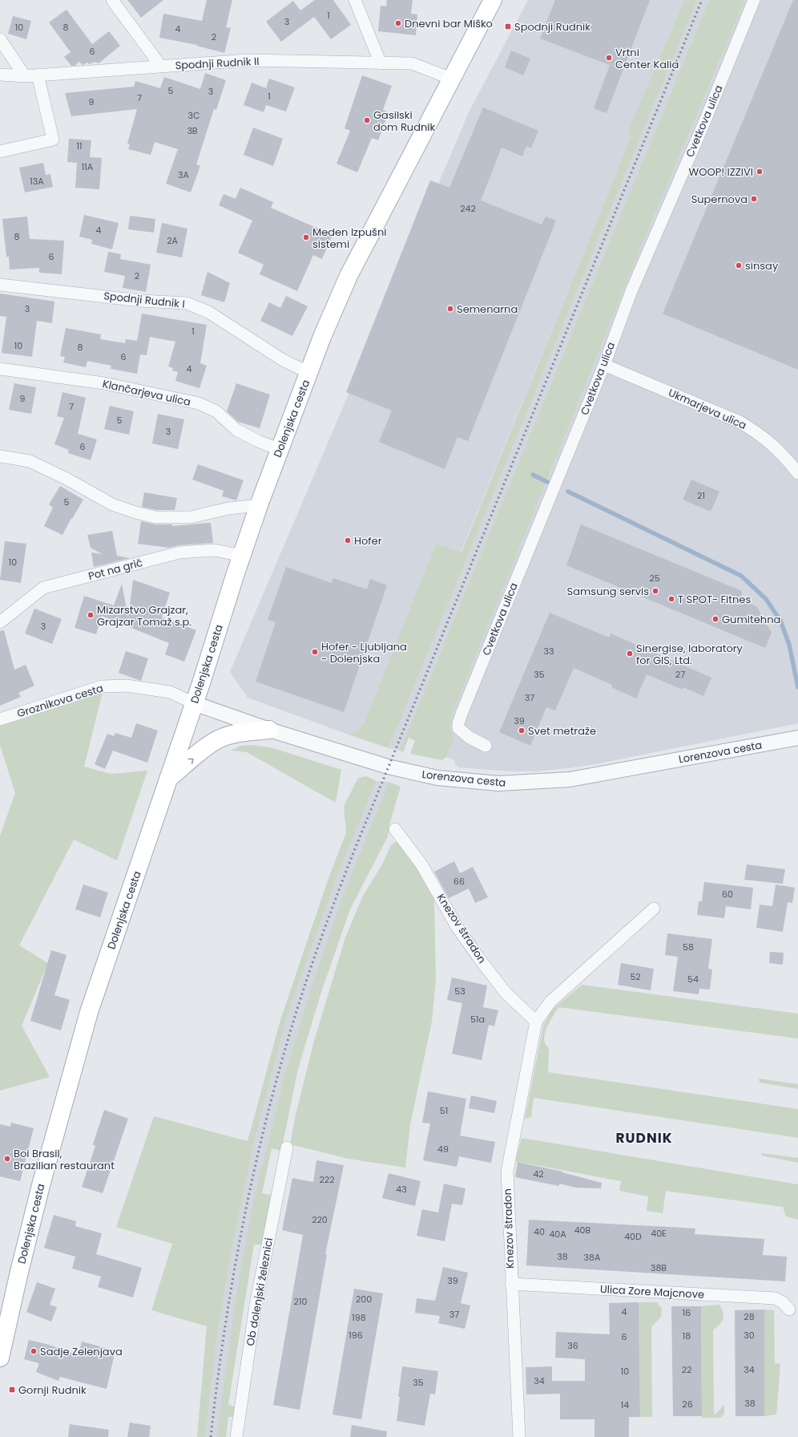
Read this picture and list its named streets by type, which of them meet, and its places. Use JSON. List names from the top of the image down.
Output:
{
  "streets": {
    "main road": ["Dolenjska cesta"],
    "street": [
      "Spodnji Rudnik II",
      "Cvetkova ulica",
      "Spodnji Rudnik I",
      "Klančarjeva ulica",
      "Ukmarjeva ulica",
      "Pot na grič",
      "Groznikova cesta",
      "Lorenzova cesta",
      "Knezov štradon",
      "Ob dolenjski železnici",
      "Ulica Zore Majcnove"
    ]
  },
  "crossings": [
    ["Spodnji Rudnik II", "Dolenjska cesta"],
    ["Cvetkova ulica", "Ukmarjeva ulica"],
    ["Spodnji Rudnik I", "Dolenjska cesta"],
    ["Klančarjeva ulica", "Dolenjska cesta"],
    ["Dolenjska cesta", "Pot na grič"],
    ["Dolenjska cesta", "Groznikova cesta"],
    ["Dolenjska cesta", "Lorenzova cesta"],
    ["Groznikova cesta", "Lorenzova cesta"],
    ["Knezov štradon", "Ulica Zore Majcnove"]
  ],
  "districts": ["RUDNIK"],
  "places": {
    "other": [
      "Dnevni bar Miško",
      "Vrtni Center Kalia",
      "Gasilski dom Rudnik",
      "WOOP! IZZIVI",
      "Supernova",
      "Meden Izpušni sistemi",
      "sinsay",
      "Semenarna",
      "Hofer",
      "Samsung servis",
      "T SPOT- Fitnes",
      "Mizarstvo Grajzar, Grajzar Tomaž s.p.",
      "Gumitehna",
      "Hofer - Ljubljana - Dolenjska",
      "Sinergise, laboratory for GIS, Ltd.",
      "Svet metraže",
      "Boi Brasil, Brazilian restaurant",
      "Sadje Zelenjava"
    ],
    "transit": ["Spodnji Rudnik", "Gornji Rudnik"]
  },
  "house_numbers": [
    "1",
    "3",
    "10",
    "8",
    "4",
    "2",
    "6",
    "5",
    "3",
    "1",
    "7",
    "9",
    "3C",
    "3B",
    "11",
    "11A",
    "3A",
    "13A",
    "242",
    "4",
    "8",
    "2A",
    "6",
    "2",
    "3",
    "1",
    "10",
    "8",
    "6",
    "4",
    "9",
    "7",
    "5",
    "3",
    "6",
    "21",
    "5",
    "10",
    "25",
    "3",
    "33",
    "35",
    "27",
    "37",
    "39",
    "66",
    "60",
    "58",
    "52",
    "54",
    "53",
    "51a",
    "51",
    "49",
    "42",
    "222",
    "43",
    "220",
    "40B",
    "40",
    "40E",
    "40A",
    "40D",
    "38",
    "38A",
    "38B",
    "39",
    "200",
    "210",
    "4",
    "16",
    "37",
    "28",
    "198",
    "196",
    "30",
    "18",
    "6",
    "36",
    "22",
    "34",
    "10",
    "34",
    "35",
    "38",
    "26",
    "14"
  ]
}
